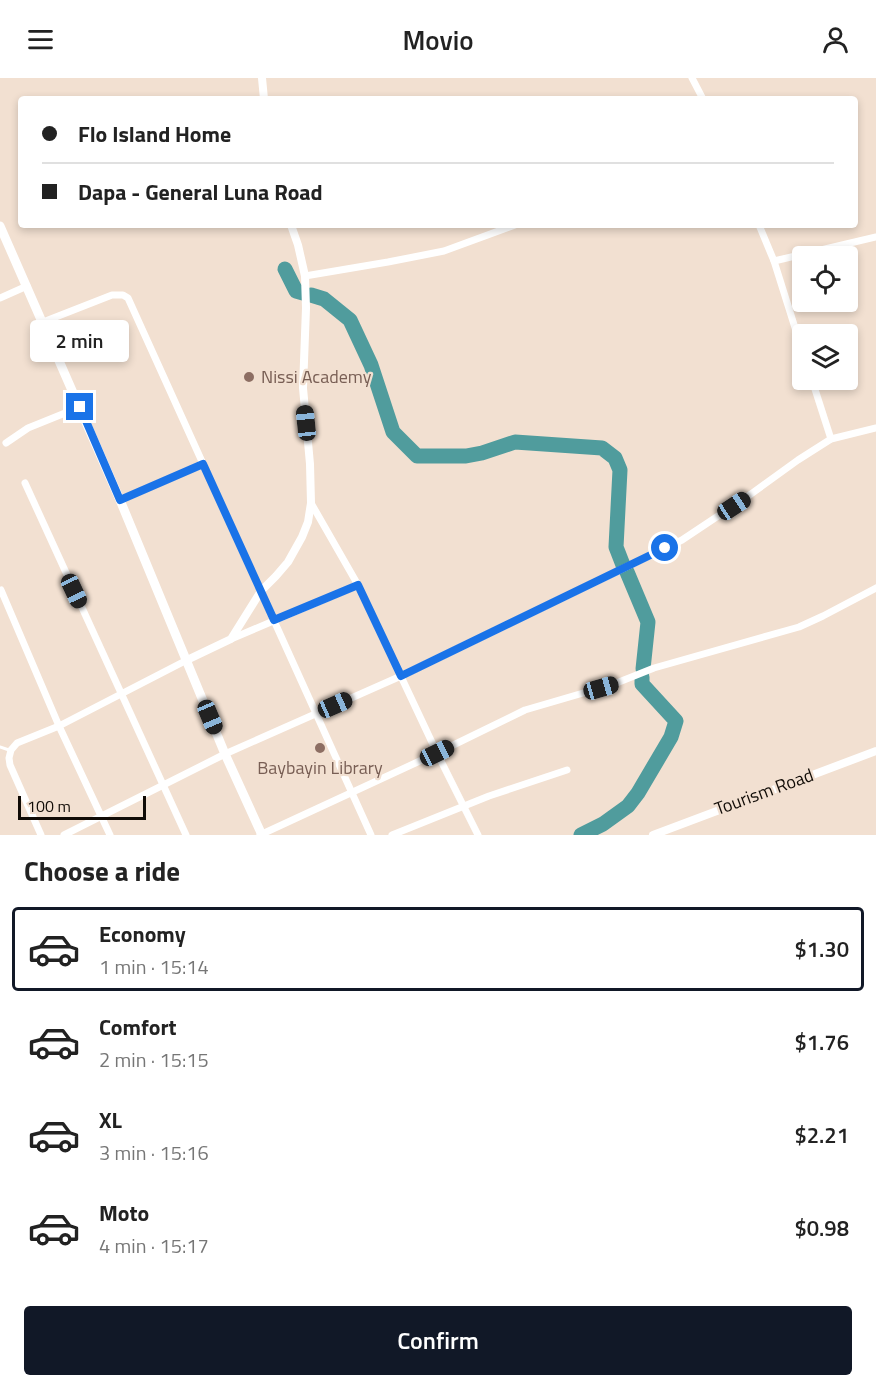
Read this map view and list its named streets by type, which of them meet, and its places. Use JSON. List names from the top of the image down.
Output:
{
  "streets": {
    "street": ["Tourism Road"]
  },
  "places": ["Nissi Academy", "Baybayin Library"],
  "scale_bar": "100 m",
  "page": {
    "header": "Movio",
    "banner": ["Flo Island Home", "Dapa - General Luna Road"],
    "bubble": "2 min",
    "scale": "100 m",
    "heading": "Choose a ride",
    "list": [
      {
        "name": "Economy",
        "note": "1 min · 15:14",
        "value": "$1.30"
      },
      {
        "name": "Comfort",
        "note": "2 min · 15:15",
        "value": "$1.76"
      },
      {
        "name": "XL",
        "note": "3 min · 15:16",
        "value": "$2.21"
      },
      {
        "name": "Moto",
        "note": "4 min · 15:17",
        "value": "$0.98"
      }
    ],
    "buttons": "Confirm"
  }
}
